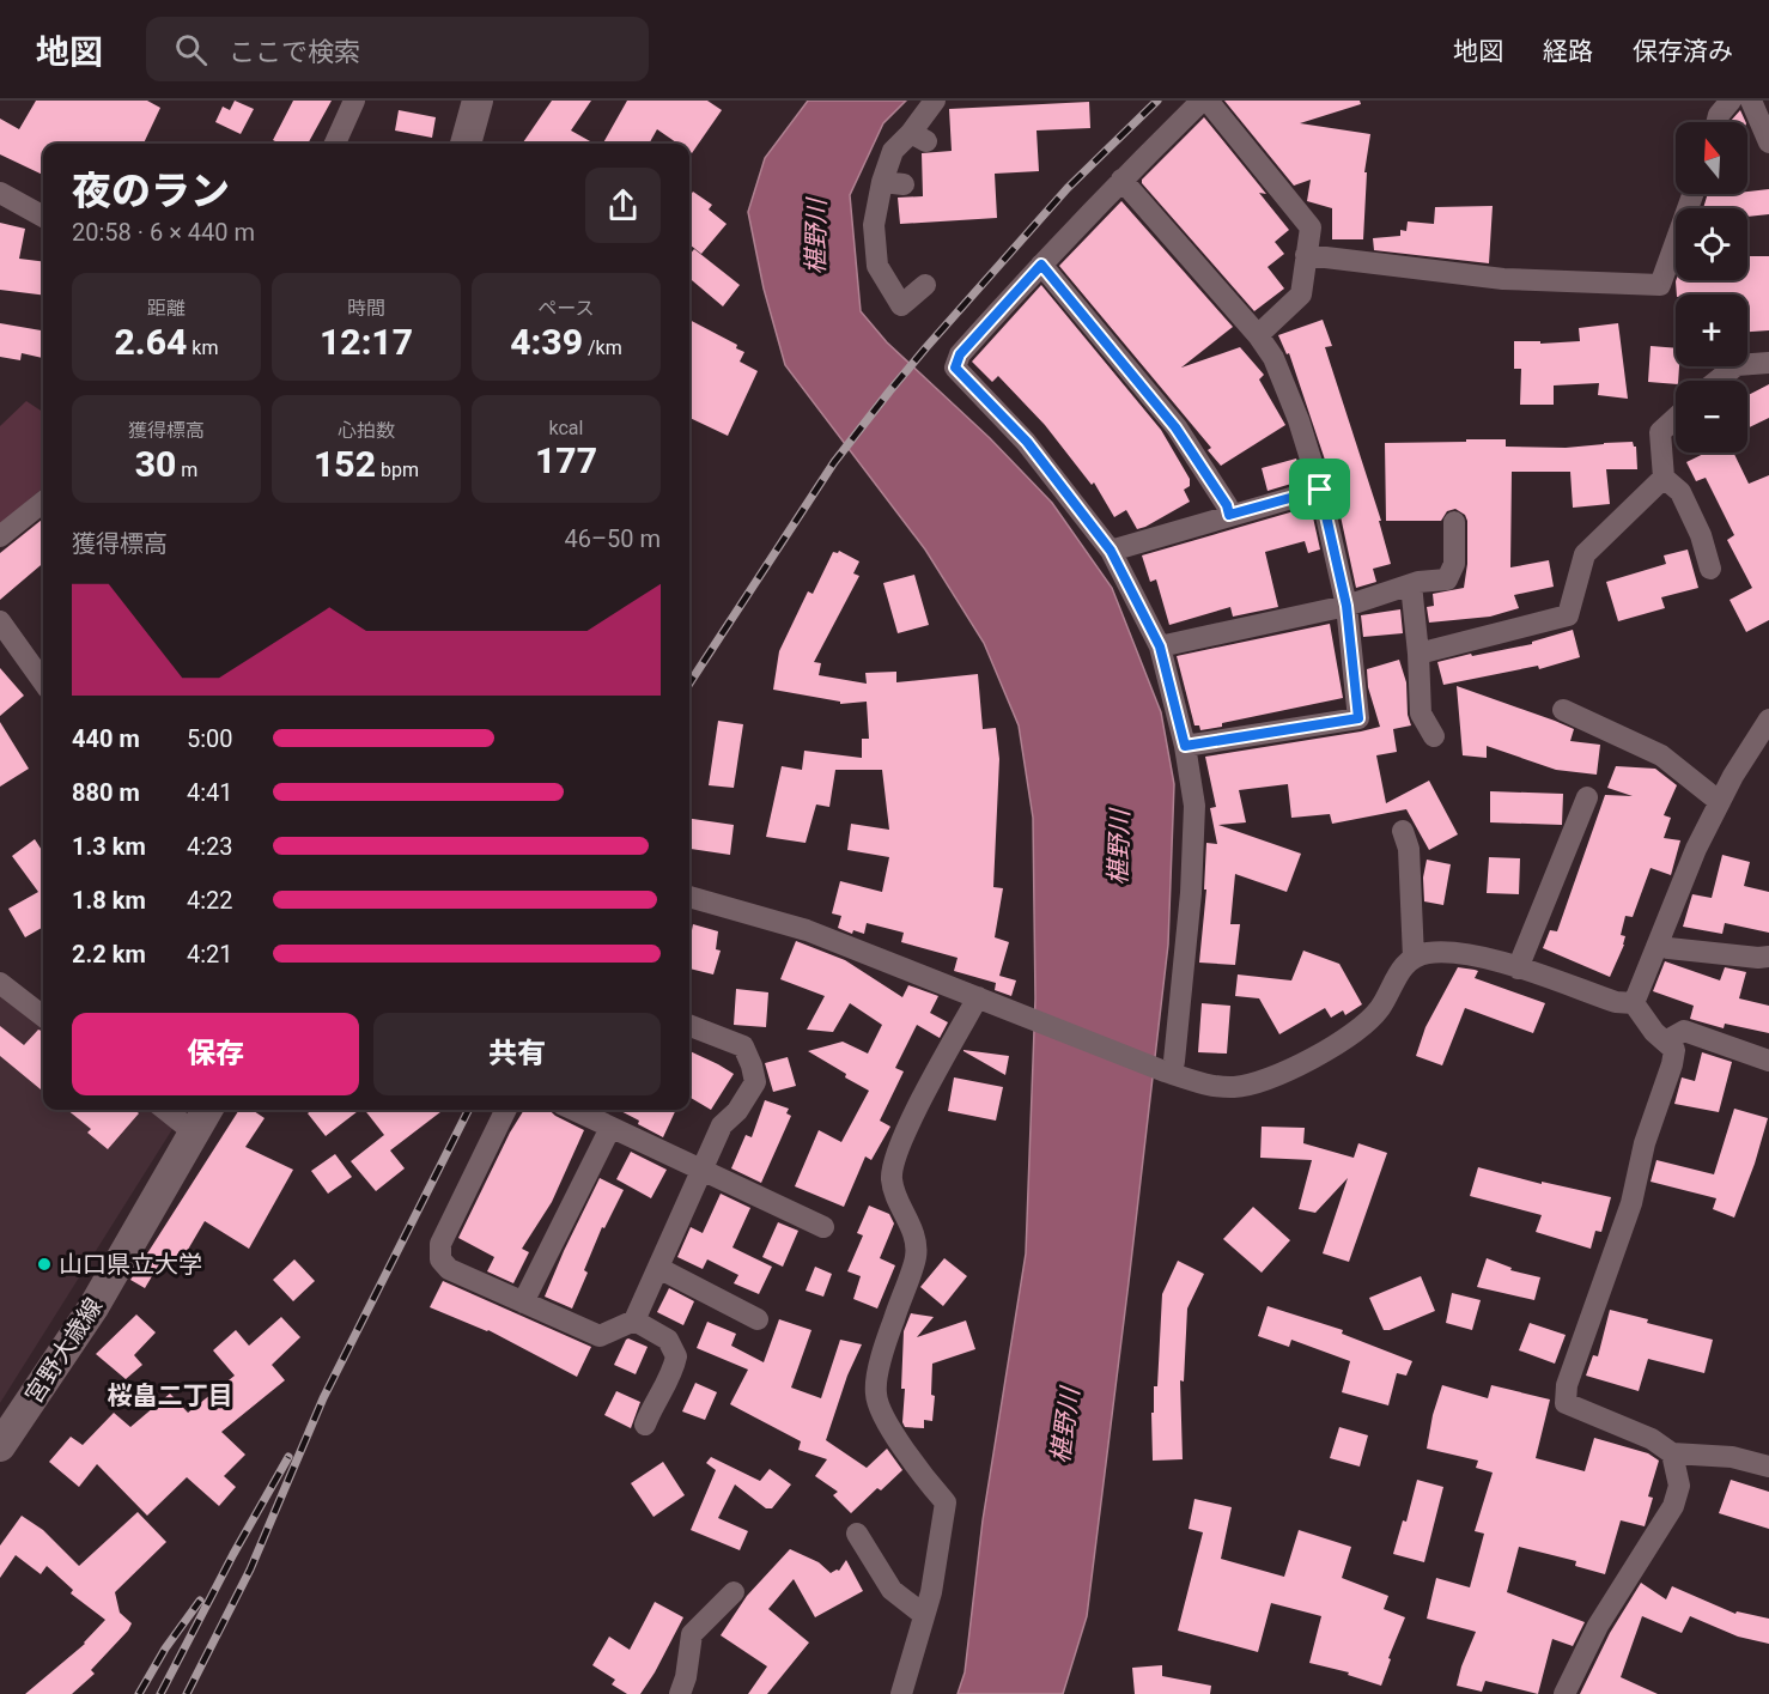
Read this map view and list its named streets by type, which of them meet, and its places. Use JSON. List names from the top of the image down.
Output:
{
  "streets": {
    "main road": ["宮野大歳線"]
  },
  "districts": ["桜畠二丁目"],
  "water": ["椹野川"],
  "places": ["山口県立大学"],
  "north": "top",
  "page": {
    "header": "地図",
    "search": "ここで検索",
    "nav": ["地図", "経路", "保存済み"],
    "map_buttons": ["+", "−"],
    "heading": ["夜のラン", "20:58 · 6 × 440 m"],
    "stats": [
      ["距離", "2.64 km"],
      ["時間", "12:17"],
      ["ペース", "4:39 /km"],
      ["獲得標高", "30 m"],
      ["心拍数", "152 bpm"],
      ["kcal", "177"]
    ],
    "chart": ["獲得標高", "46–50 m"],
    "list": [
      {
        "name": "440 m",
        "note": "5:00"
      },
      {
        "name": "880 m",
        "note": "4:41"
      },
      {
        "name": "1.3 km",
        "note": "4:23"
      },
      {
        "name": "1.8 km",
        "note": "4:22"
      },
      {
        "name": "2.2 km",
        "note": "4:21"
      }
    ],
    "buttons": ["保存", "共有"]
  }
}
